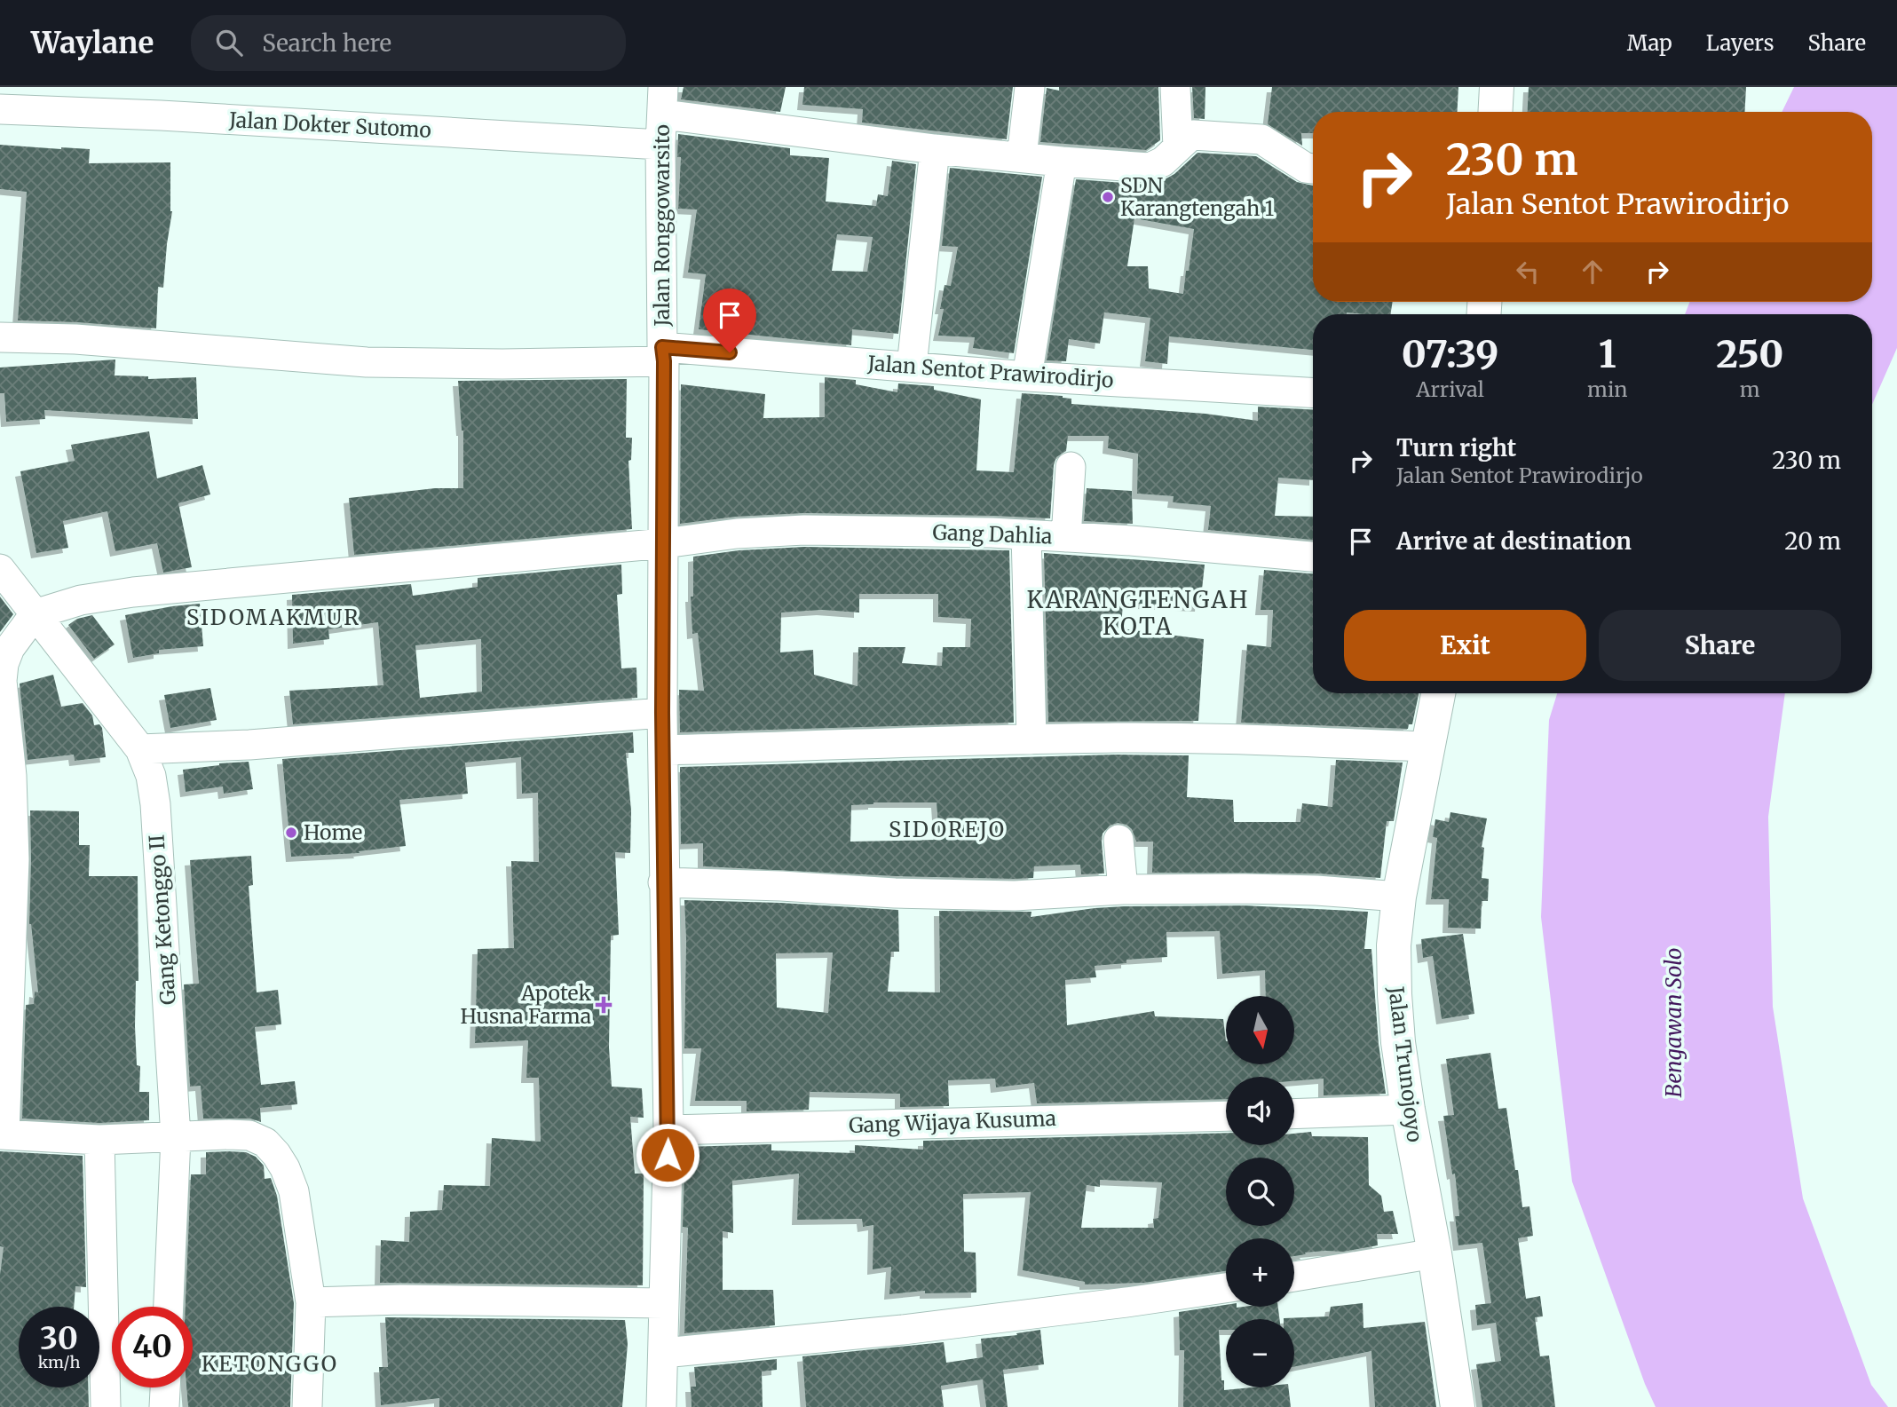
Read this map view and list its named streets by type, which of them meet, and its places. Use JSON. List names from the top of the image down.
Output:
{
  "streets": {
    "main road": ["Jalan Trunojoyo"],
    "street": [
      "Jalan Dokter Sutomo",
      "Jalan Ronggowarsito",
      "Jalan Sentot Prawirodirjo",
      "Gang Dahlia",
      "Gang Ketonggo II",
      "Gang Wijaya Kusuma"
    ]
  },
  "crossings": [
    ["Jalan Dokter Sutomo", "Jalan Ronggowarsito"],
    ["Jalan Ronggowarsito", "Jalan Sentot Prawirodirjo"],
    ["Jalan Ronggowarsito", "Gang Dahlia"],
    ["Jalan Ronggowarsito", "Gang Wijaya Kusuma"],
    ["Gang Dahlia", "Gang Ketonggo II"]
  ],
  "districts": [
    "KARANGTENGAH KOTA",
    "SIDOMAKMUR",
    "SIDOREJO",
    "KETONGGO"
  ],
  "water": ["Bengawan Solo"],
  "places": {
    "other": ["SDN Karangtengah 1", "Home"],
    "health": ["Apotek Husna Farma"]
  },
  "north": "bottom",
  "page": {
    "header": "Waylane",
    "search": "Search here",
    "nav": ["Map", "Layers", "Share"],
    "turn": ["230 m", "Jalan Sentot Prawirodirjo"],
    "eta": [
      "07:39",
      "Arrival",
      "1",
      "min",
      "250",
      "m"
    ],
    "list": [
      {
        "name": "Turn right",
        "note": "Jalan Sentot Prawirodirjo",
        "value": "230 m"
      },
      {
        "name": "Arrive at destination",
        "value": "20 m"
      }
    ],
    "buttons": ["Exit", "Share"],
    "map_buttons": ["+", "−"],
    "speed": "30 km/h",
    "limit": "40"
  }
}
